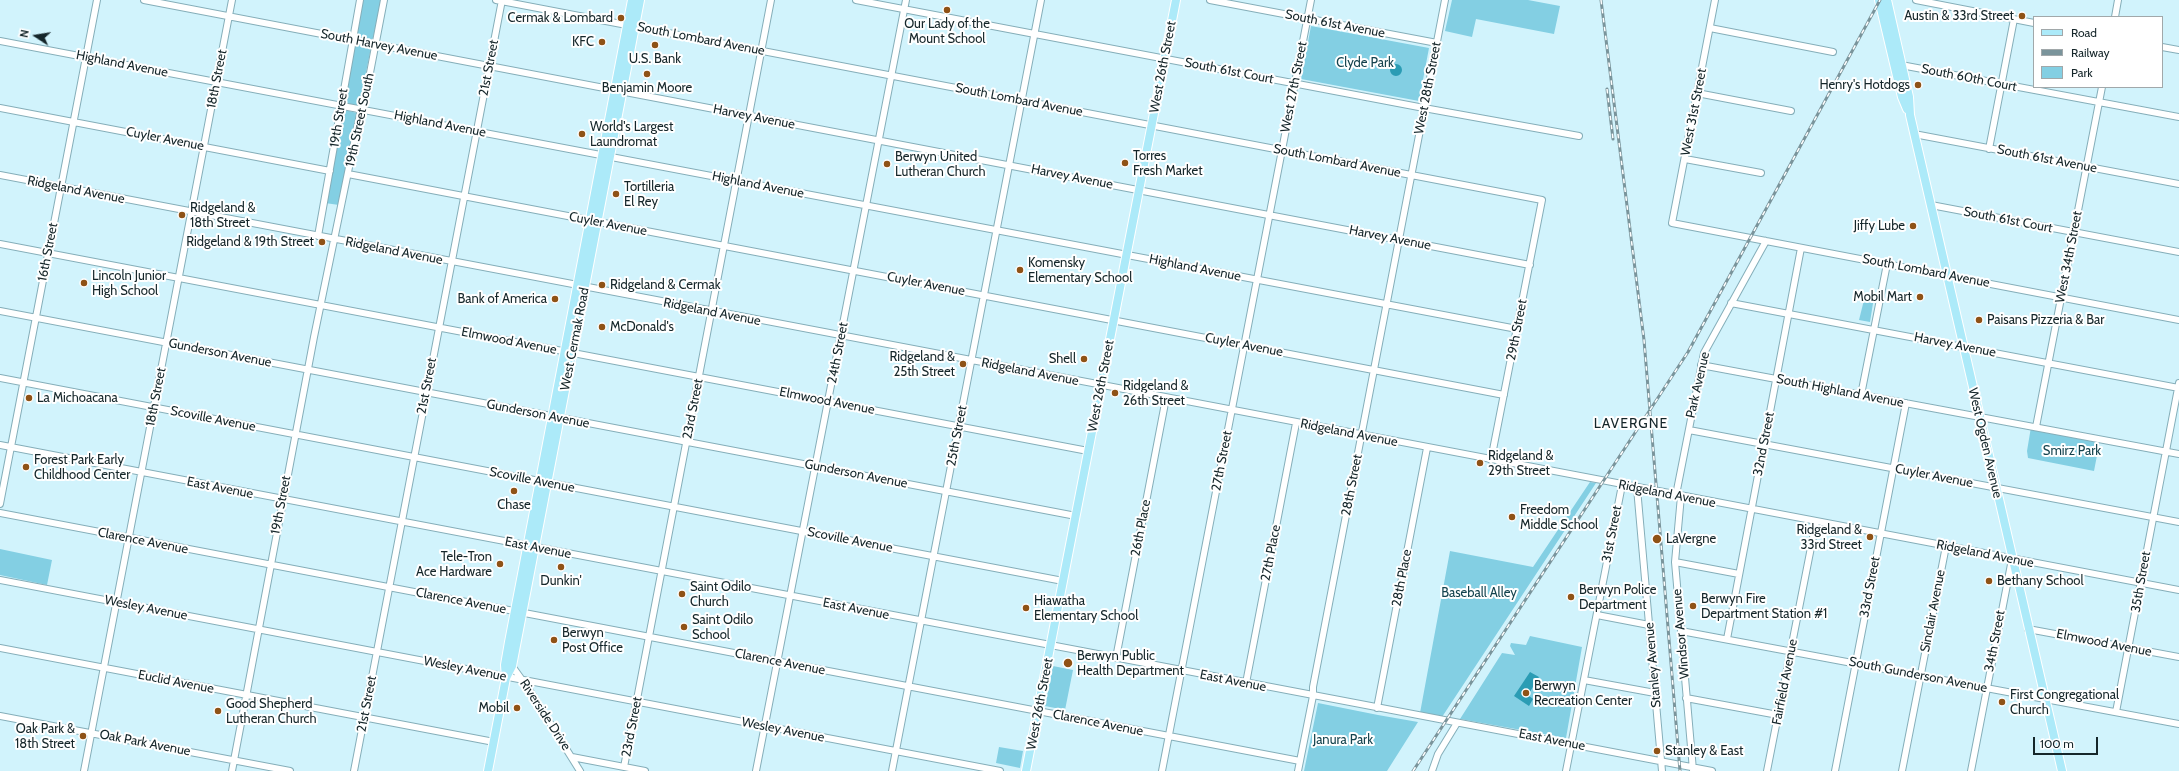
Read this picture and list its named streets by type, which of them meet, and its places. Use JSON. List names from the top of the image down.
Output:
{
  "streets": {
    "main road": ["West 26th Street", "West Cermak Road", "West Ogden Avenue"],
    "street": [
      "South 61st Avenue",
      "South Lombard Avenue",
      "South Harvey Avenue",
      "Highland Avenue",
      "21st Street",
      "South 61st Court",
      "South 60th Court",
      "18th Street",
      "West 27th Street",
      "West 28th Street",
      "West 31st Street",
      "Harvey Avenue",
      "19th Street",
      "19th Street South",
      "Cuyler Avenue",
      "Ridgeland Avenue",
      "16th Street",
      "West 34th Street",
      "29th Street",
      "Elmwood Avenue",
      "Gunderson Avenue",
      "24th Street",
      "Park Avenue",
      "South Highland Avenue",
      "23rd Street",
      "Scoville Avenue",
      "25th Street",
      "32nd Street",
      "27th Street",
      "28th Street",
      "East Avenue",
      "26th Place",
      "31st Street",
      "Clarence Avenue",
      "27th Place",
      "28th Place",
      "35th Street",
      "33rd Street",
      "Wesley Avenue",
      "Sinclair Avenue",
      "Windsor Avenue",
      "34th Street",
      "Stanley Avenue",
      "South Gunderson Avenue",
      "Euclid Avenue",
      "Fairfield Avenue",
      "Riverside Drive",
      "Oak Park Avenue"
    ]
  },
  "crossings": [
    ["South 61st Avenue", "West 27th Street"],
    ["South 61st Avenue", "West 28th Street"],
    ["South 61st Avenue", "West 34th Street"],
    ["South 61st Avenue", "West Ogden Avenue"],
    ["South Lombard Avenue", "West 26th Street"],
    ["South Lombard Avenue", "21st Street"],
    ["South Lombard Avenue", "West 27th Street"],
    ["South Lombard Avenue", "West 28th Street"],
    ["South Lombard Avenue", "West 31st Street"],
    ["South Lombard Avenue", "West 34th Street"],
    ["South Lombard Avenue", "29th Street"],
    ["South Lombard Avenue", "West Cermak Road"],
    ["South Lombard Avenue", "24th Street"],
    ["South Lombard Avenue", "Park Avenue"],
    ["South Lombard Avenue", "23rd Street"],
    ["South Lombard Avenue", "25th Street"],
    ["South Lombard Avenue", "West Ogden Avenue"],
    ["South Lombard Avenue", "32nd Street"],
    ["South Lombard Avenue", "27th Street"],
    ["South Lombard Avenue", "28th Street"],
    ["South Harvey Avenue", "21st Street"],
    ["South Harvey Avenue", "18th Street"],
    ["South Harvey Avenue", "Harvey Avenue"],
    ["South Harvey Avenue", "19th Street"],
    ["South Harvey Avenue", "19th Street South"],
    ["South Harvey Avenue", "West Cermak Road"],
    ["Highland Avenue", "West 26th Street"],
    ["Highland Avenue", "21st Street"],
    ["Highland Avenue", "18th Street"],
    ["Highland Avenue", "19th Street"],
    ["Highland Avenue", "19th Street South"],
    ["Highland Avenue", "16th Street"],
    ["Highland Avenue", "29th Street"],
    ["Highland Avenue", "West Cermak Road"],
    ["Highland Avenue", "24th Street"],
    ["Highland Avenue", "23rd Street"],
    ["Highland Avenue", "25th Street"],
    ["Highland Avenue", "27th Street"],
    ["Highland Avenue", "28th Street"],
    ["West 26th Street", "South 61st Court"],
    ["West 26th Street", "Harvey Avenue"],
    ["West 26th Street", "Cuyler Avenue"],
    ["West 26th Street", "Ridgeland Avenue"],
    ["West 26th Street", "Elmwood Avenue"],
    ["West 26th Street", "Gunderson Avenue"],
    ["West 26th Street", "Scoville Avenue"],
    ["West 26th Street", "East Avenue"],
    ["West 26th Street", "Clarence Avenue"],
    ["21st Street", "Cuyler Avenue"],
    ["21st Street", "Ridgeland Avenue"],
    ["21st Street", "Elmwood Avenue"],
    ["21st Street", "Gunderson Avenue"],
    ["21st Street", "Scoville Avenue"],
    ["21st Street", "East Avenue"],
    ["21st Street", "Clarence Avenue"],
    ["21st Street", "Wesley Avenue"],
    ["21st Street", "Euclid Avenue"],
    ["South 61st Court", "West 27th Street"],
    ["South 61st Court", "West 28th Street"],
    ["South 61st Court", "West 34th Street"],
    ["South 61st Court", "24th Street"],
    ["South 61st Court", "25th Street"],
    ["South 61st Court", "West Ogden Avenue"],
    ["South 60th Court", "West 34th Street"],
    ["South 60th Court", "West Ogden Avenue"],
    ["18th Street", "Cuyler Avenue"],
    ["18th Street", "Ridgeland Avenue"],
    ["18th Street", "Elmwood Avenue"],
    ["18th Street", "Gunderson Avenue"],
    ["18th Street", "Scoville Avenue"],
    ["18th Street", "East Avenue"],
    ["18th Street", "Clarence Avenue"],
    ["18th Street", "Wesley Avenue"],
    ["18th Street", "Euclid Avenue"],
    ["18th Street", "Oak Park Avenue"],
    ["West 27th Street", "27th Street"],
    ["West 28th Street", "28th Street"],
    ["Harvey Avenue", "West 34th Street"],
    ["Harvey Avenue", "29th Street"],
    ["Harvey Avenue", "West Cermak Road"],
    ["Harvey Avenue", "24th Street"],
    ["Harvey Avenue", "Park Avenue"],
    ["Harvey Avenue", "23rd Street"],
    ["Harvey Avenue", "25th Street"],
    ["Harvey Avenue", "West Ogden Avenue"],
    ["Harvey Avenue", "32nd Street"],
    ["Harvey Avenue", "27th Street"],
    ["Harvey Avenue", "28th Street"],
    ["Harvey Avenue", "35th Street"],
    ["19th Street", "19th Street South"],
    ["19th Street", "Cuyler Avenue"],
    ["19th Street", "Ridgeland Avenue"],
    ["19th Street", "Elmwood Avenue"],
    ["19th Street", "Gunderson Avenue"],
    ["19th Street", "Scoville Avenue"],
    ["19th Street", "East Avenue"],
    ["19th Street", "Clarence Avenue"],
    ["19th Street", "Wesley Avenue"],
    ["19th Street", "Euclid Avenue"],
    ["19th Street", "Oak Park Avenue"],
    ["19th Street South", "Cuyler Avenue"],
    ["19th Street South", "Ridgeland Avenue"],
    ["Cuyler Avenue", "16th Street"],
    ["Cuyler Avenue", "29th Street"],
    ["Cuyler Avenue", "West Cermak Road"],
    ["Cuyler Avenue", "24th Street"],
    ["Cuyler Avenue", "Park Avenue"],
    ["Cuyler Avenue", "23rd Street"],
    ["Cuyler Avenue", "25th Street"],
    ["Cuyler Avenue", "West Ogden Avenue"],
    ["Cuyler Avenue", "32nd Street"],
    ["Cuyler Avenue", "27th Street"],
    ["Cuyler Avenue", "28th Street"],
    ["Cuyler Avenue", "35th Street"],
    ["Cuyler Avenue", "33rd Street"],
    ["Ridgeland Avenue", "16th Street"],
    ["Ridgeland Avenue", "29th Street"],
    ["Ridgeland Avenue", "West Cermak Road"],
    ["Ridgeland Avenue", "24th Street"],
    ["Ridgeland Avenue", "Park Avenue"],
    ["Ridgeland Avenue", "23rd Street"],
    ["Ridgeland Avenue", "25th Street"],
    ["Ridgeland Avenue", "West Ogden Avenue"],
    ["Ridgeland Avenue", "32nd Street"],
    ["Ridgeland Avenue", "27th Street"],
    ["Ridgeland Avenue", "28th Street"],
    ["Ridgeland Avenue", "26th Place"],
    ["Ridgeland Avenue", "31st Street"],
    ["Ridgeland Avenue", "27th Place"],
    ["Ridgeland Avenue", "28th Place"],
    ["Ridgeland Avenue", "35th Street"],
    ["Ridgeland Avenue", "33rd Street"],
    ["Ridgeland Avenue", "Sinclair Avenue"],
    ["Ridgeland Avenue", "Windsor Avenue"],
    ["Ridgeland Avenue", "34th Street"],
    ["Ridgeland Avenue", "Stanley Avenue"],
    ["Ridgeland Avenue", "Fairfield Avenue"],
    ["16th Street", "Elmwood Avenue"],
    ["16th Street", "Gunderson Avenue"],
    ["16th Street", "Scoville Avenue"],
    ["16th Street", "East Avenue"],
    ["West Cermak Road", "Elmwood Avenue"],
    ["West Cermak Road", "Gunderson Avenue"],
    ["West Cermak Road", "Scoville Avenue"],
    ["West Cermak Road", "East Avenue"],
    ["West Cermak Road", "Clarence Avenue"],
    ["West Cermak Road", "Wesley Avenue"],
    ["West Cermak Road", "Euclid Avenue"],
    ["West Cermak Road", "Riverside Drive"],
    ["Elmwood Avenue", "24th Street"],
    ["Elmwood Avenue", "23rd Street"],
    ["Elmwood Avenue", "25th Street"],
    ["Elmwood Avenue", "West Ogden Avenue"],
    ["Elmwood Avenue", "35th Street"],
    ["Gunderson Avenue", "24th Street"],
    ["Gunderson Avenue", "23rd Street"],
    ["Gunderson Avenue", "25th Street"],
    ["24th Street", "Scoville Avenue"],
    ["24th Street", "East Avenue"],
    ["24th Street", "Clarence Avenue"],
    ["24th Street", "Wesley Avenue"],
    ["Park Avenue", "South Highland Avenue"],
    ["Park Avenue", "Windsor Avenue"],
    ["South Highland Avenue", "West Ogden Avenue"],
    ["South Highland Avenue", "32nd Street"],
    ["South Highland Avenue", "33rd Street"],
    ["23rd Street", "Scoville Avenue"],
    ["23rd Street", "East Avenue"],
    ["23rd Street", "Clarence Avenue"],
    ["23rd Street", "Wesley Avenue"],
    ["Scoville Avenue", "25th Street"],
    ["25th Street", "East Avenue"],
    ["25th Street", "Clarence Avenue"],
    ["25th Street", "Wesley Avenue"],
    ["West Ogden Avenue", "34th Street"],
    ["West Ogden Avenue", "South Gunderson Avenue"],
    ["32nd Street", "South Gunderson Avenue"],
    ["27th Street", "East Avenue"],
    ["27th Street", "Clarence Avenue"],
    ["28th Street", "East Avenue"],
    ["28th Street", "Clarence Avenue"],
    ["East Avenue", "26th Place"],
    ["East Avenue", "31st Street"],
    ["East Avenue", "27th Place"],
    ["East Avenue", "28th Place"],
    ["East Avenue", "Windsor Avenue"],
    ["East Avenue", "Stanley Avenue"],
    ["35th Street", "South Gunderson Avenue"],
    ["33rd Street", "South Gunderson Avenue"],
    ["Wesley Avenue", "Riverside Drive"],
    ["Sinclair Avenue", "South Gunderson Avenue"],
    ["Windsor Avenue", "South Gunderson Avenue"],
    ["34th Street", "South Gunderson Avenue"],
    ["South Gunderson Avenue", "Fairfield Avenue"]
  ],
  "districts": ["LAVERGNE"],
  "parks": [
    "Clyde Park",
    "Smirz Park",
    "Baseball Alley",
    "Janura Park"
  ],
  "places": [
    "Our Lady of the Mount School",
    "Austin & 33rd Street",
    "Cermak & Lombard",
    "KFC",
    "U.S. Bank",
    "Benjamin Moore",
    "Henry's Hotdogs",
    "World's Largest Laundromat",
    "Torres Fresh Market",
    "Berwyn United Lutheran Church",
    "Tortilleria El Rey",
    "Ridgeland & 18th Street",
    "Jiffy Lube",
    "Ridgeland & 19th Street",
    "Komensky Elementary School",
    "Lincoln Junior High School",
    "Ridgeland & Cermak",
    "Mobil Mart",
    "Bank of America",
    "Paisans Pizzeria & Bar",
    "McDonald's",
    "Shell",
    "Ridgeland & 25th Street",
    "Ridgeland & 26th Street",
    "La Michoacana",
    "Ridgeland & 29th Street",
    "Forest Park Early Childhood Center",
    "Chase",
    "Freedom Middle School",
    "Ridgeland & 33rd Street",
    "LaVergne",
    "Tele-Tron Ace Hardware",
    "Dunkin'",
    "Bethany School",
    "Saint Odilo Church",
    "Berwyn Police Department",
    "Berwyn Fire Department Station #1",
    "Hiawatha Elementary School",
    "Saint Odilo School",
    "Berwyn Post Office",
    "Berwyn Public Health Department",
    "Berwyn Recreation Center",
    "First Congregational Church",
    "Mobil",
    "Good Shepherd Lutheran Church",
    "Oak Park & 18th Street",
    "Stanley & East"
  ],
  "legend": ["Road", "Railway", "Park"],
  "scale_bar": "100 m",
  "north": "left"
}
